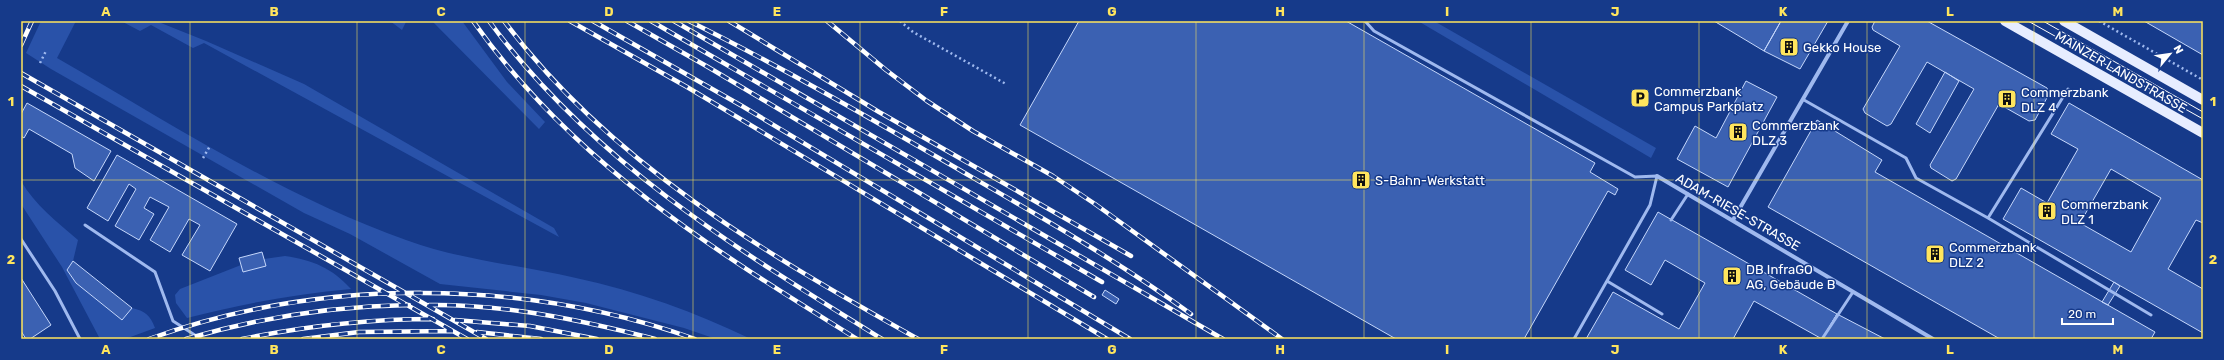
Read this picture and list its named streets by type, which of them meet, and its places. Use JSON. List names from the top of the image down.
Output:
{
  "streets": {
    "main road": ["MAINZER LANDSTRASSE"],
    "street": ["ADAM-RIESE-STRASSE"]
  },
  "places": {
    "building": [
      "Gekko House",
      "Commerzbank DLZ 4",
      "Commerzbank DLZ 3",
      "S-Bahn-Werkstatt",
      "Commerzbank DLZ 1",
      "Commerzbank DLZ 2",
      "DB InfraGO AG, Gebäude B"
    ],
    "parking": ["Commerzbank Campus Parkplatz"]
  },
  "scale_bar": "20 m",
  "north": "top right",
  "grid": {
    "columns": [
      "A",
      "B",
      "C",
      "D",
      "E",
      "F",
      "G",
      "H",
      "I",
      "J",
      "K",
      "L",
      "M"
    ],
    "rows": ["1", "2"]
  }
}
